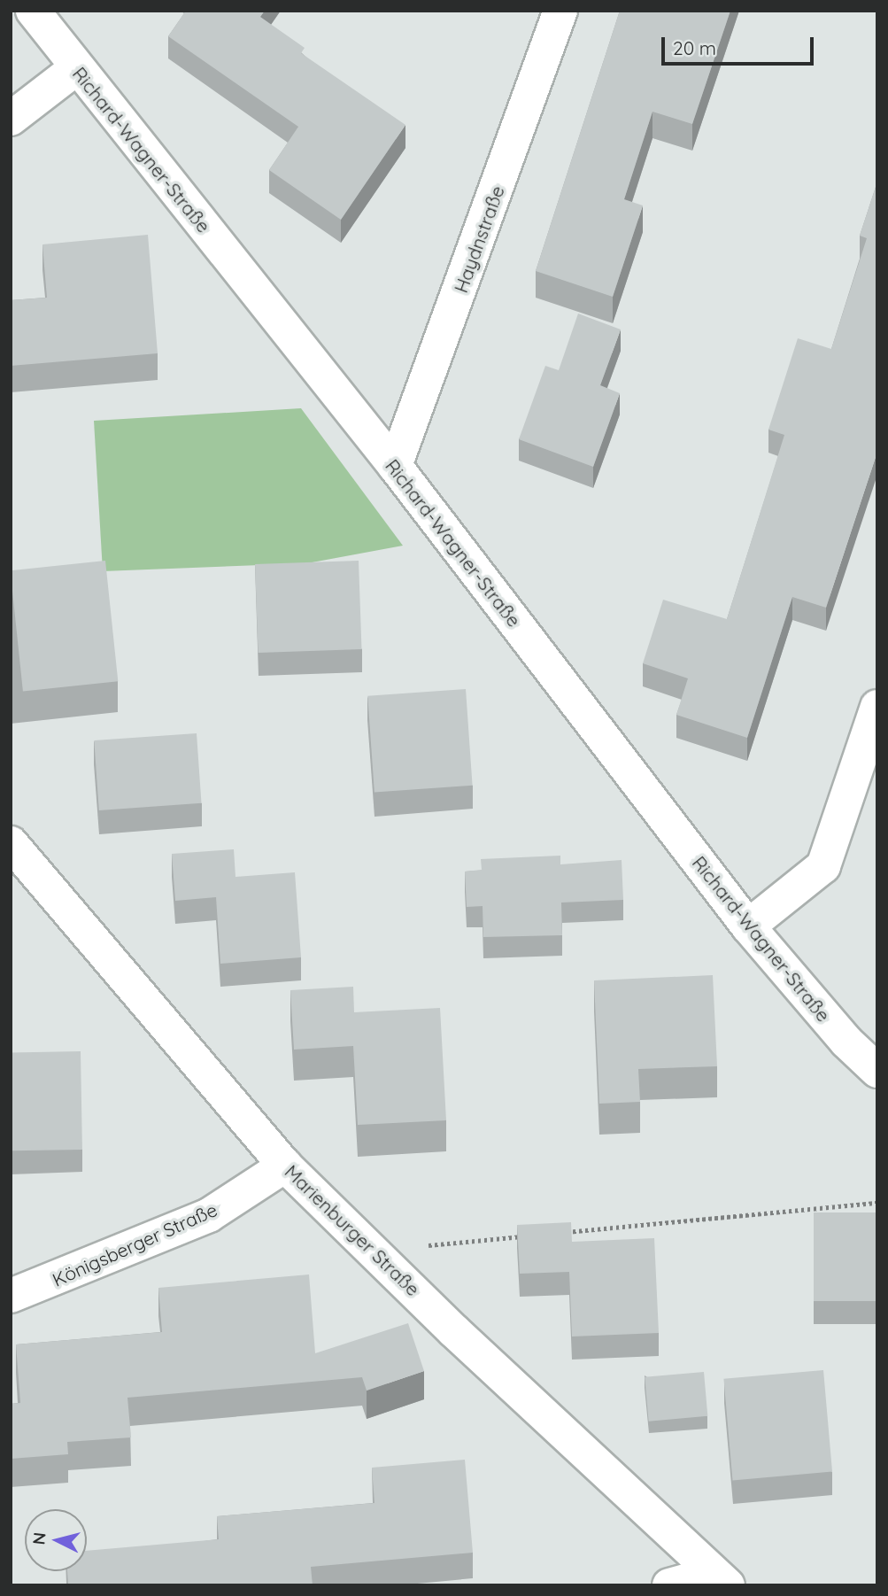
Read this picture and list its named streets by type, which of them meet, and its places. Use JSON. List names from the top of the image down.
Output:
{
  "streets": {
    "street": [
      "Richard-Wagner-Straße",
      "Haydnstraße",
      "Marienburger Straße",
      "Königsberger Straße"
    ]
  },
  "crossings": [
    ["Richard-Wagner-Straße", "Haydnstraße"],
    ["Marienburger Straße", "Königsberger Straße"]
  ],
  "scale_bar": "20 m",
  "north": "left"
}
